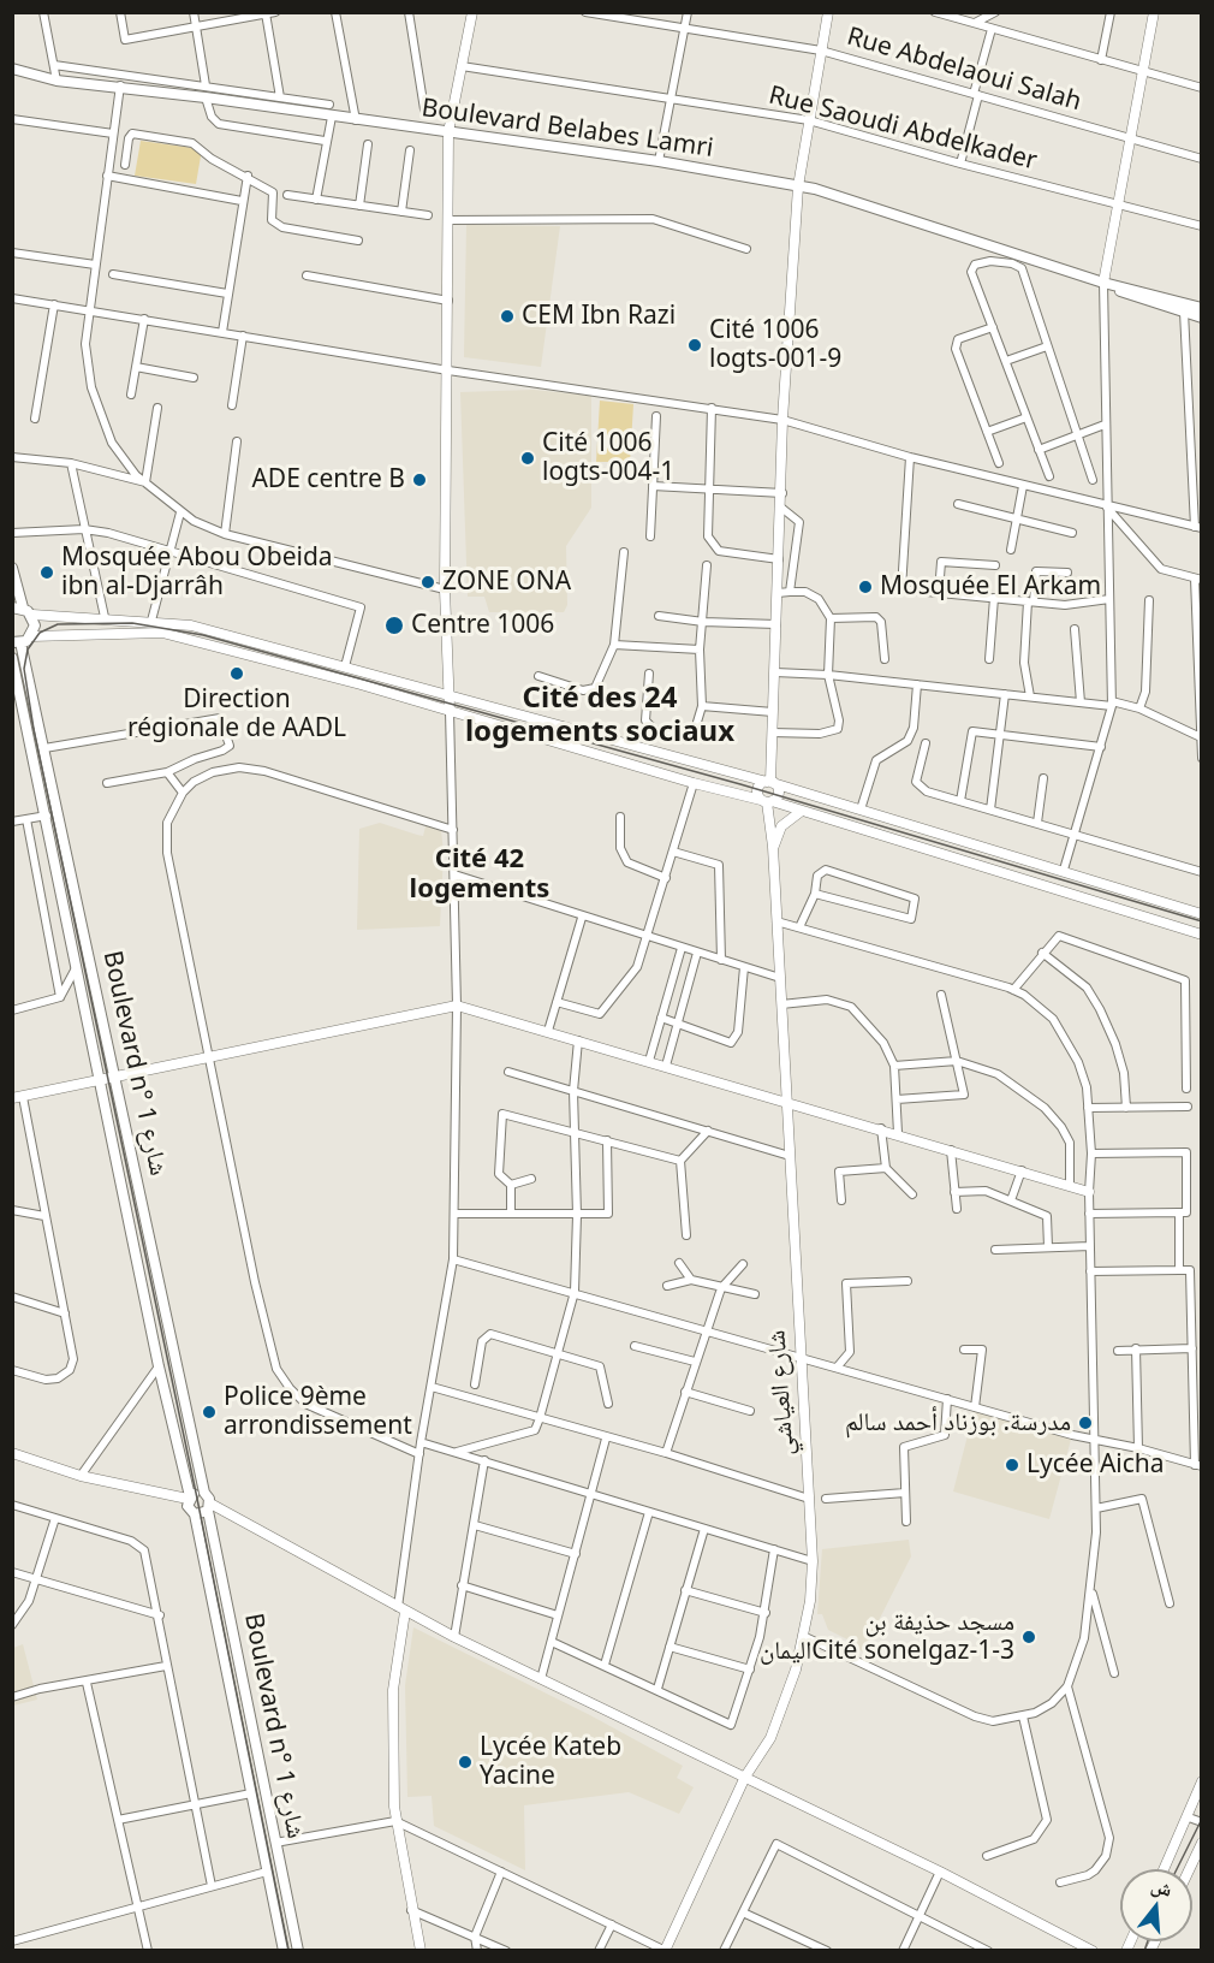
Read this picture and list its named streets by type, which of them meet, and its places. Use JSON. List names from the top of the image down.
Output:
{
  "streets": {
    "main road": ["Boulevard Belabes Lamri", "Boulevard n° شارع 1"],
    "street": ["Rue Abdelaoui Salah", "Rue Saoudi Abdelkader", "شارع العياشي"]
  },
  "districts": ["Cité des 24 logements sociaux", "Cité 42 logements"],
  "places": [
    "CEM Ibn Razi",
    "Cité 1006 logts-001-9",
    "Cité 1006 logts-004-1",
    "ADE centre B",
    "Mosquée Abou Obeida ibn al-Djarrâh",
    "ZONE ONA",
    "Mosquée El Arkam",
    "Centre 1006",
    "Direction régionale de AADL",
    "Police 9ème arrondissement",
    "مدرسة. بوزناد أحمد سالم",
    "Lycée Aicha",
    "مسجد حذيفة بن اليمانCité sonelgaz-1-3",
    "Lycée Kateb Yacine"
  ],
  "north": "top"
}
